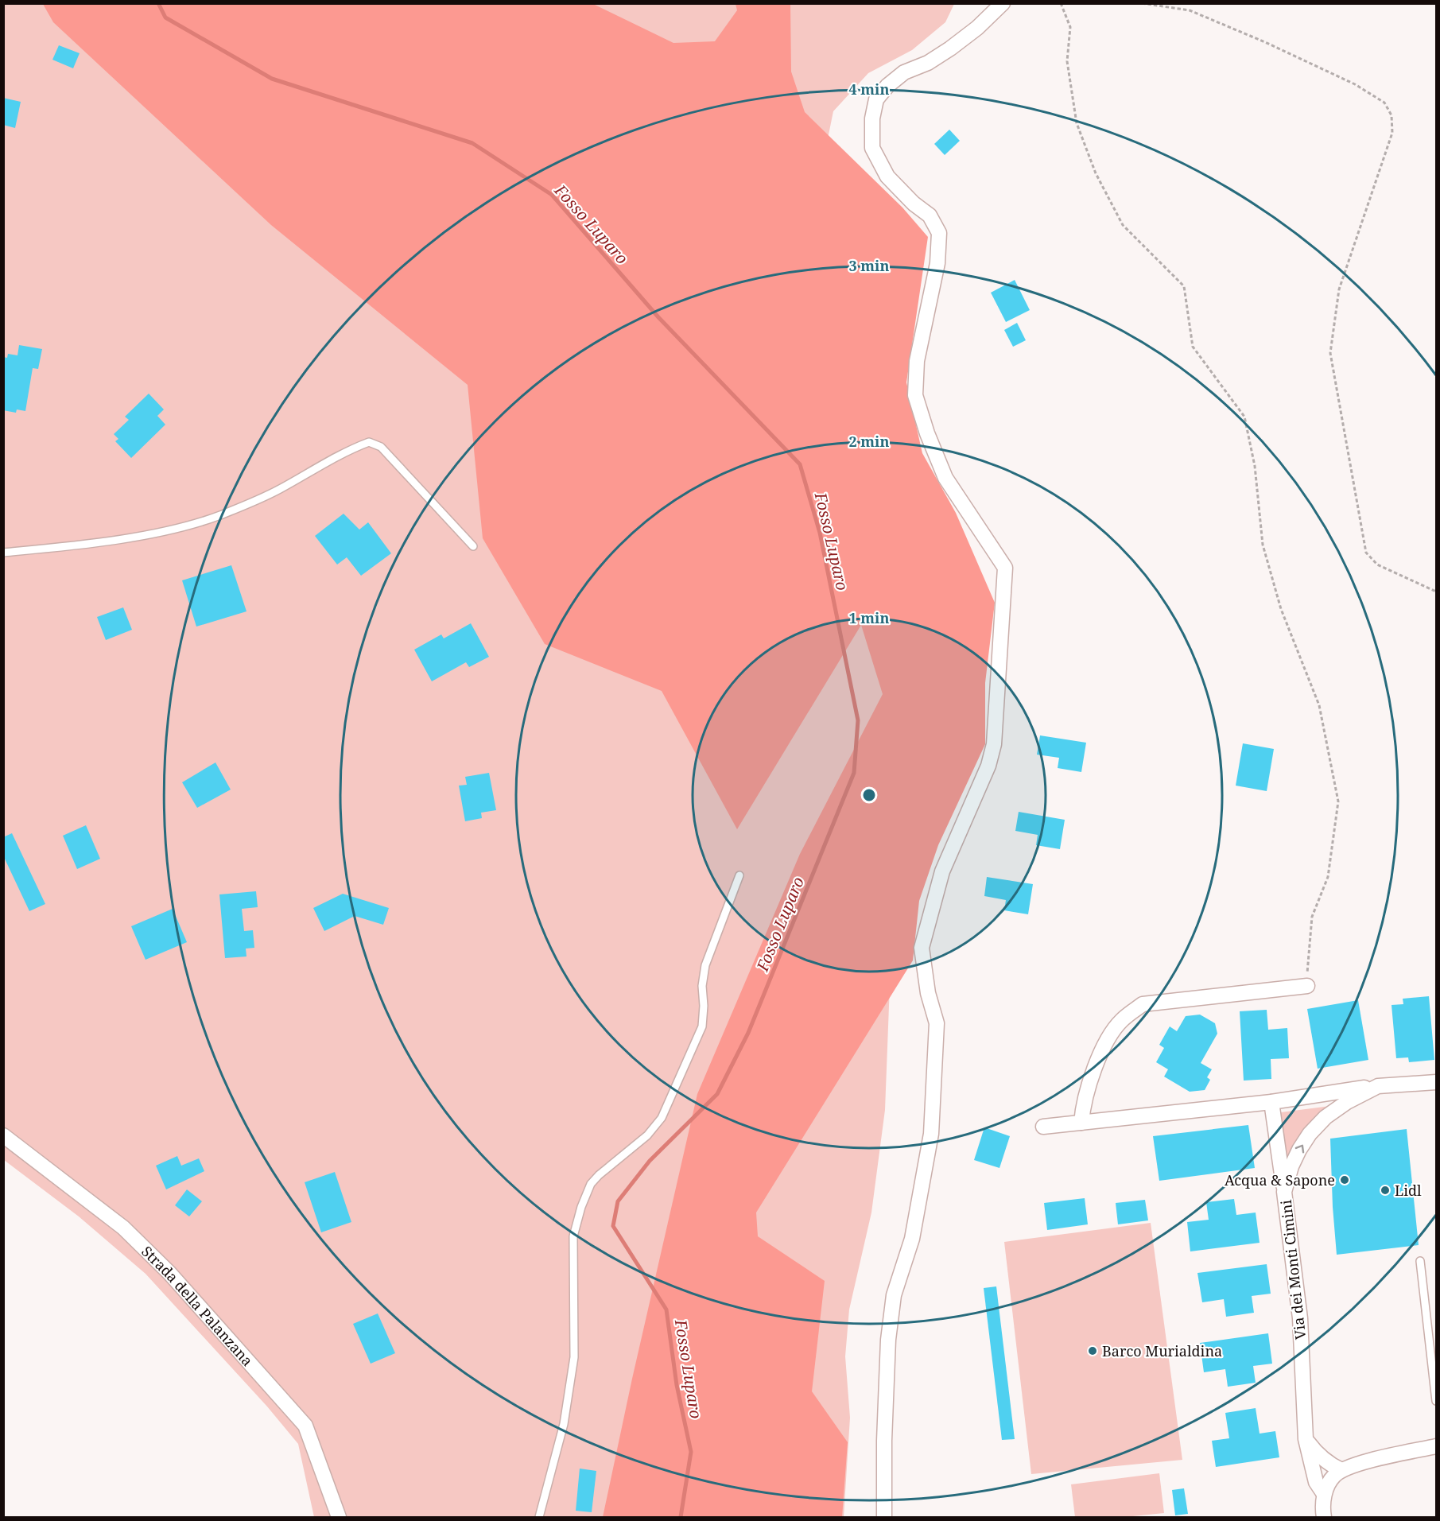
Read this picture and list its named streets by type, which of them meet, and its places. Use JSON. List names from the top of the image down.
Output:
{
  "streets": {
    "street": ["Via dei Monti Cimini", "Strada della Palanzana"]
  },
  "water": ["Fosso Luparo"],
  "places": ["Acqua & Sapone", "Lidl", "Barco Murialdina"],
  "rings": [
    "4 min",
    "3 min",
    "2 min",
    "1 min"
  ]
}
